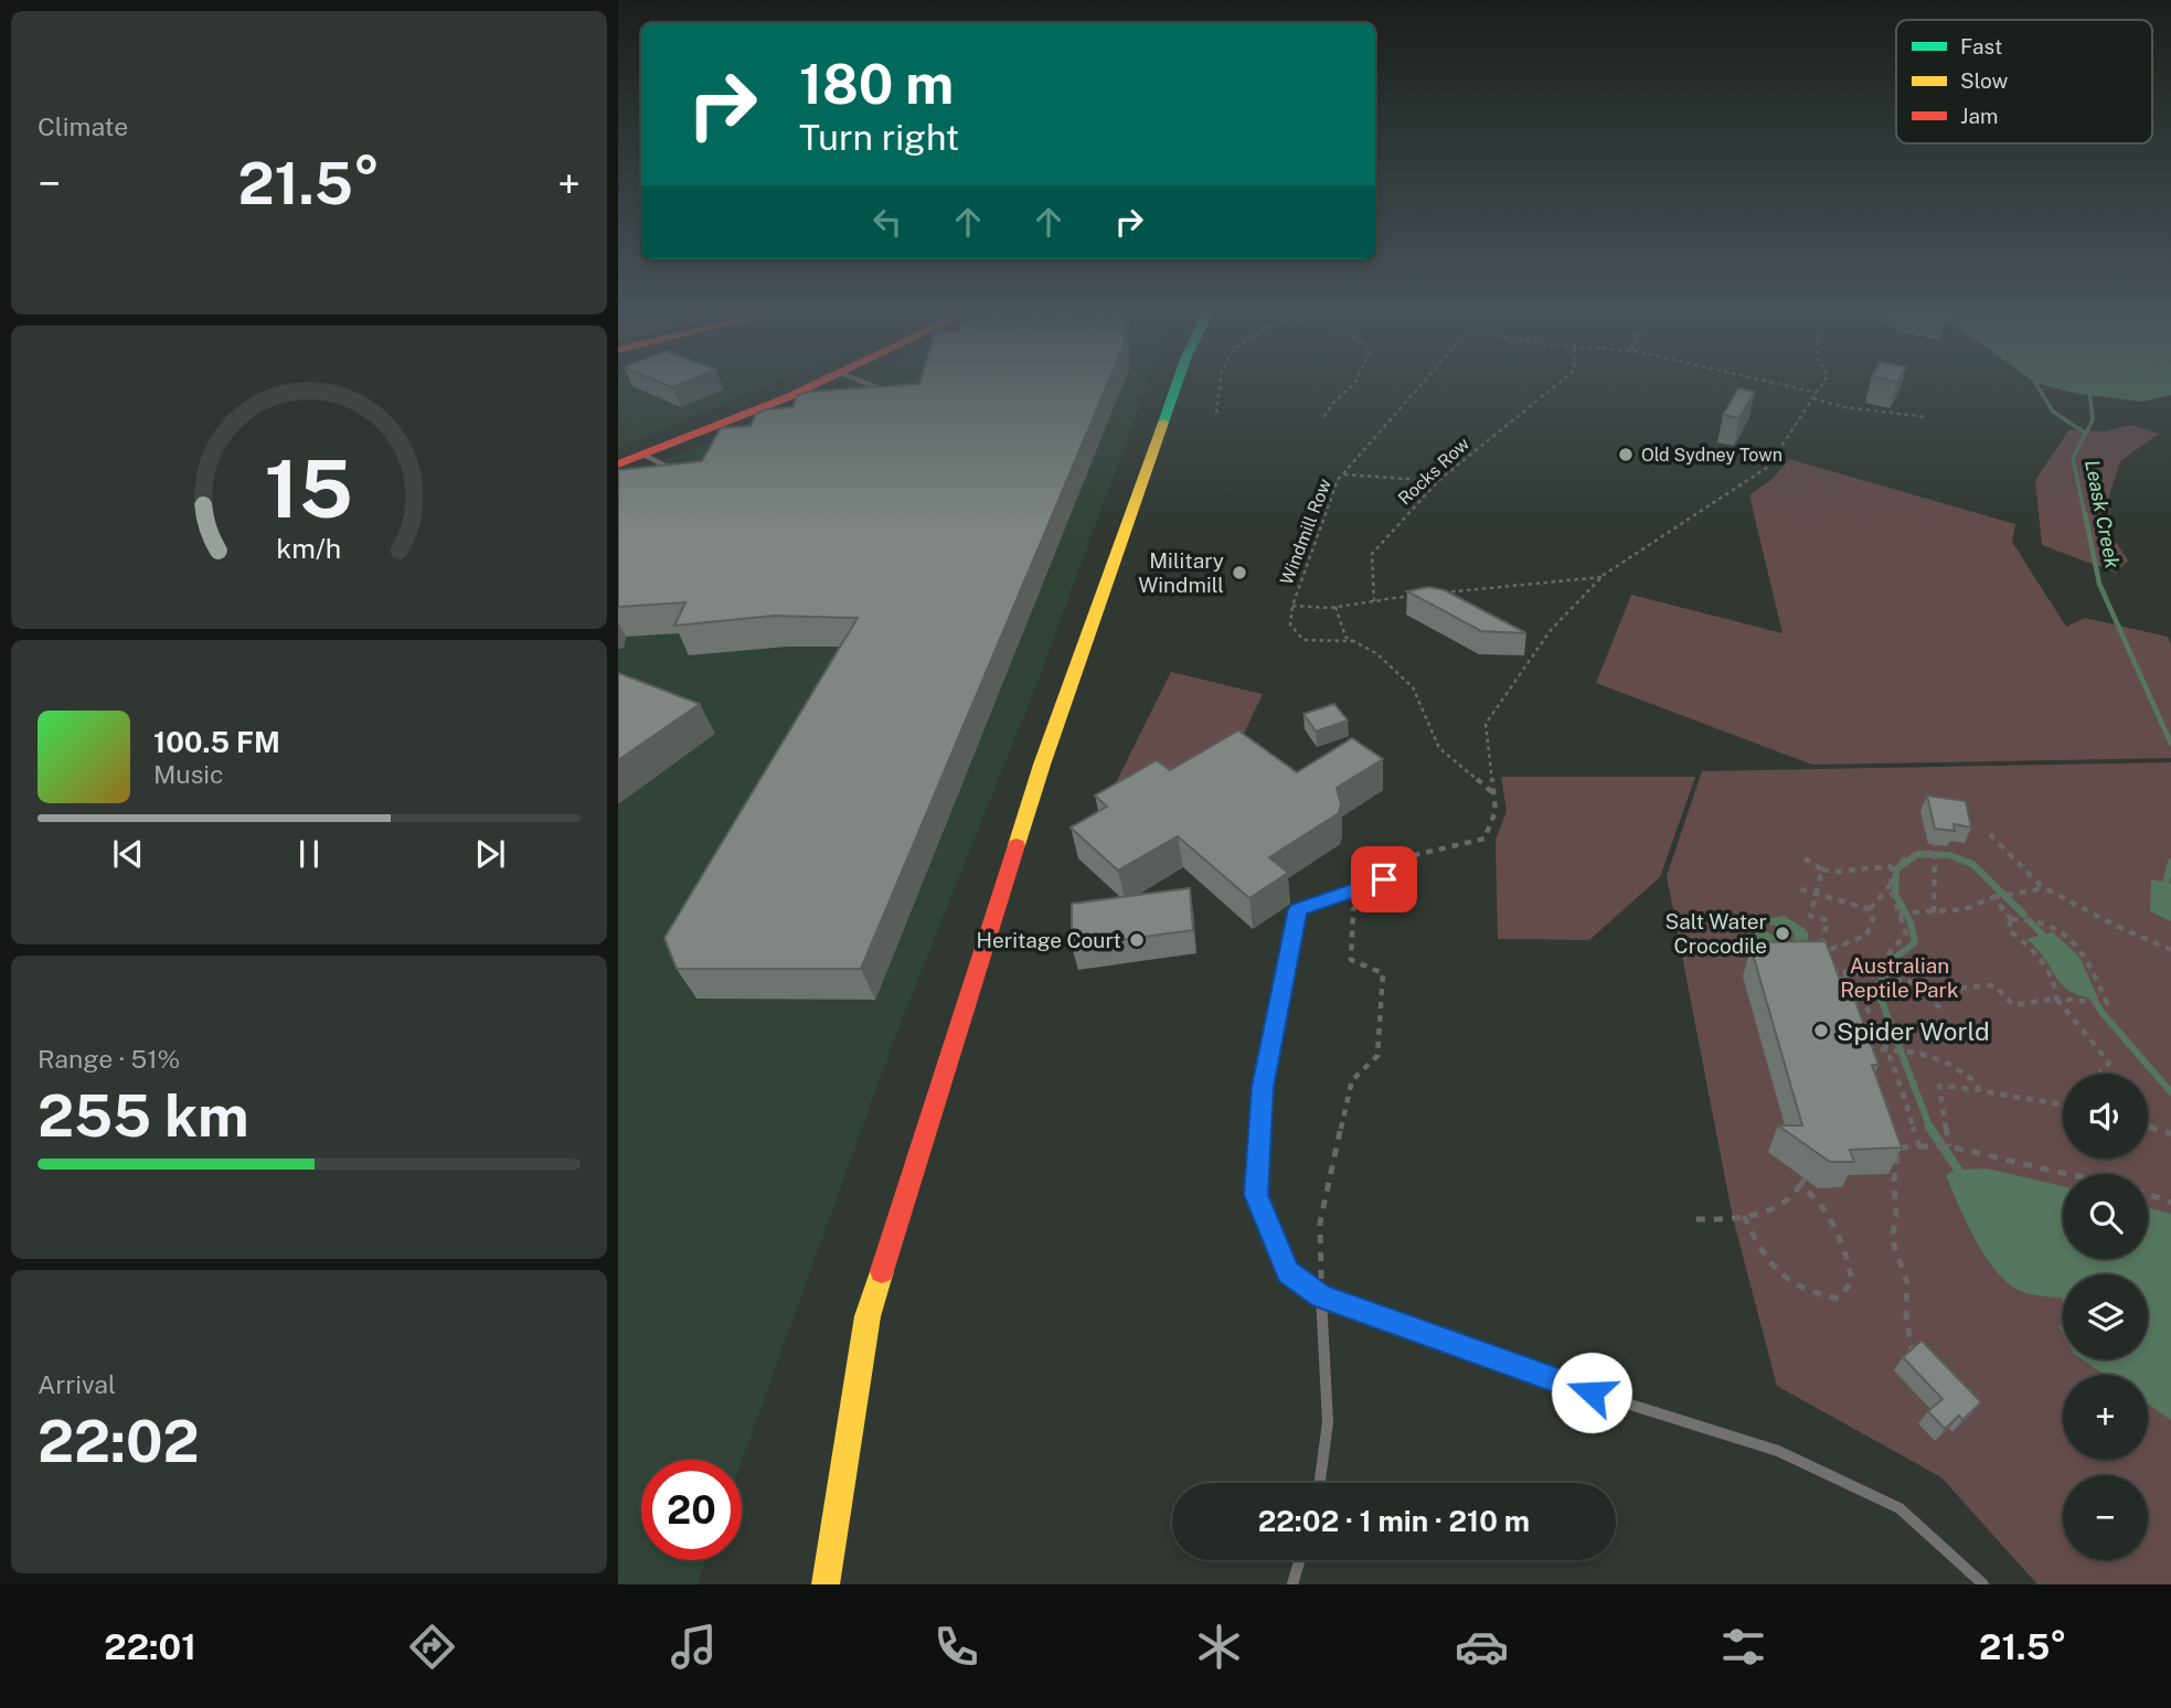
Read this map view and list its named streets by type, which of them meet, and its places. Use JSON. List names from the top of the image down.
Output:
{
  "streets": {
    "path": ["Rocks Row", "Windmill Row"]
  },
  "water": ["Leask Creek"],
  "parks": ["Australian Reptile Park"],
  "places": [
    "Old Sydney Town",
    "Military Windmill",
    "Salt Water Crocodile",
    "Heritage Court",
    "Spider World"
  ],
  "legend": ["Fast", "Slow", "Jam"],
  "page": {
    "tile": [
      "Climate",
      ["Range · 51%", "255 km"],
      ["Arrival", "22:02"]
    ],
    "turn": ["180 m", "Turn right"],
    "heat": ["−", "21.5°", "+"],
    "song": ["100.5 FM", "Music"],
    "map_buttons": ["+", "−"],
    "limit": "20",
    "trip": "22:02 · 1 min · 210 m",
    "tabs": ["22:01", "21.5°"],
    "gauge": ["15", "km/h"]
  }
}
